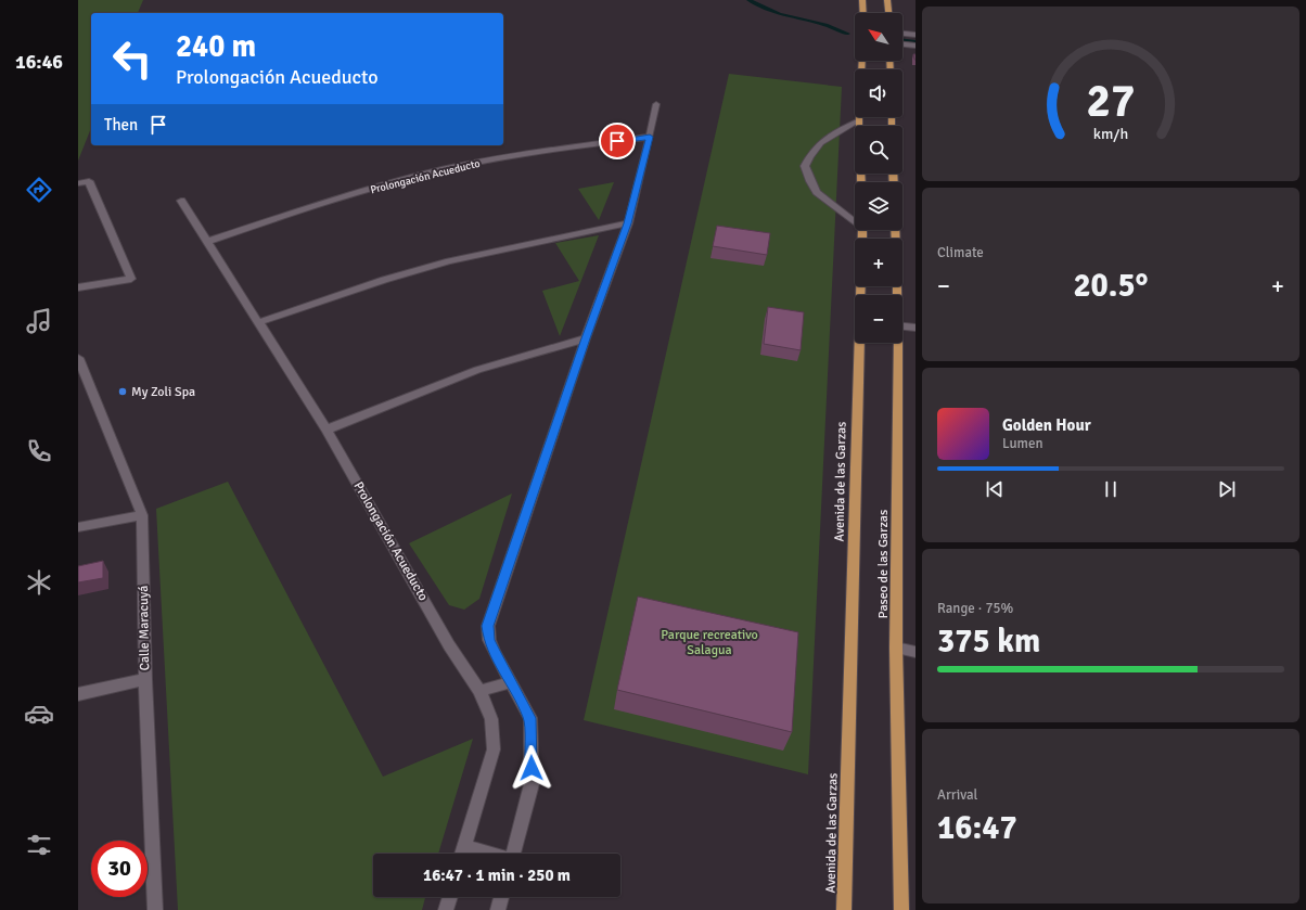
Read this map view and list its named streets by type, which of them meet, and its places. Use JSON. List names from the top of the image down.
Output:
{
  "streets": {
    "main road": ["Avenida de las Garzas", "Paseo de las Garzas"],
    "street": ["Prolongación Acueducto", "Calle Maracuyá"]
  },
  "parks": ["Parque recreativo Salagua"],
  "places": ["My Zoli Spa"],
  "north": "top left",
  "page": {
    "tabs": "16:46",
    "map_buttons": ["+", "−"],
    "turn": ["240 m", "Prolongación Acueducto"],
    "then": "Then",
    "tile": [
      "Climate",
      ["Range · 75%", "375 km"],
      ["Arrival", "16:47"]
    ],
    "heat": ["−", "20.5°", "+"],
    "song": ["Golden Hour", "Lumen"],
    "limit": "30",
    "trip": "16:47 · 1 min · 250 m",
    "gauge": ["27", "km/h"]
  }
}
